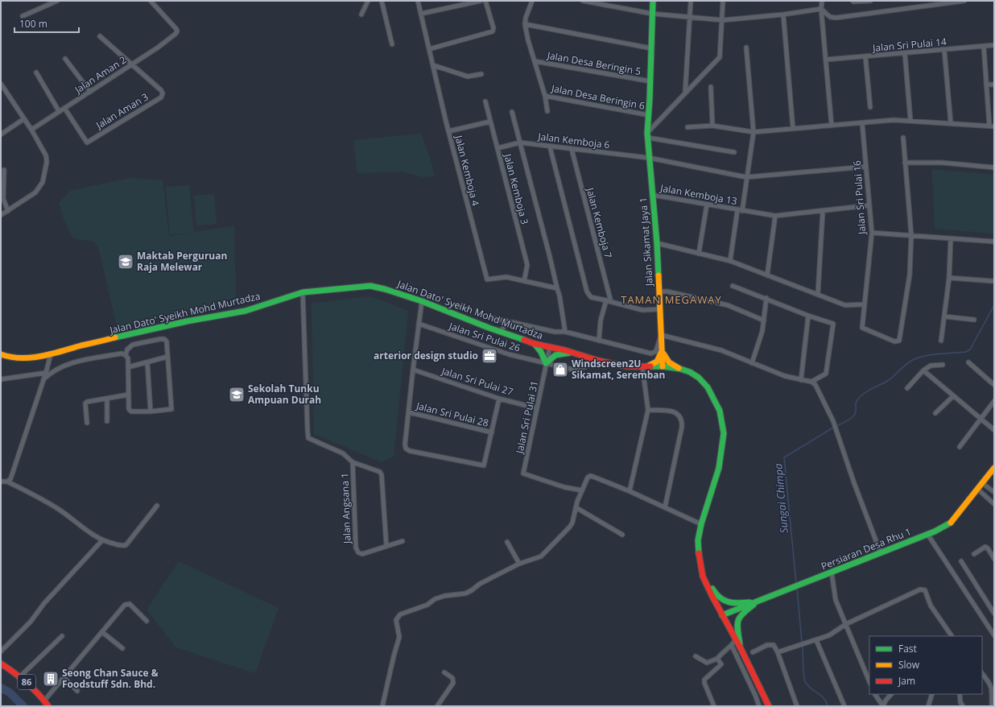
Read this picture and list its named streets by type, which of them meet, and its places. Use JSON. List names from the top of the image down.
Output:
{
  "streets": {
    "main road": [
      "Jalan Sikamat Jaya 1",
      "Jalan Dato' Syeikh Mohd Murtadza",
      "Persiaran Desa Rhu 1",
      "86"
    ],
    "street": [
      "Jalan Sri Pulai 14",
      "Jalan Desa Beringin 5",
      "Jalan Aman 2",
      "Jalan Desa Beringin 6",
      "Jalan Aman 3",
      "Jalan Kemboja 6",
      "Jalan Kemboja 4",
      "Jalan Kemboja 3",
      "Jalan Kemboja 13",
      "Jalan Sri Pulai 16",
      "Jalan Kemboja 7",
      "Jalan Sri Pulai 26",
      "Jalan Sri Pulai 27",
      "Jalan Sri Pulai 28",
      "Jalan Sri Pulai 31",
      "Jalan Angsana 1"
    ]
  },
  "crossings": [
    ["Jalan Desa Beringin 5", "Jalan Sikamat Jaya 1"],
    ["Jalan Aman 2", "Jalan Aman 3"],
    ["Jalan Desa Beringin 6", "Jalan Sikamat Jaya 1"],
    ["Jalan Kemboja 6", "Jalan Kemboja 3"],
    ["Jalan Kemboja 6", "Jalan Sri Pulai 16"],
    ["Jalan Kemboja 6", "Jalan Kemboja 7"],
    ["Jalan Kemboja 6", "Jalan Sikamat Jaya 1"],
    ["Jalan Kemboja 4", "Jalan Kemboja 3"],
    ["Jalan Kemboja 13", "Jalan Sri Pulai 16"],
    ["Jalan Kemboja 13", "Jalan Sikamat Jaya 1"],
    ["Jalan Sikamat Jaya 1", "Jalan Dato' Syeikh Mohd Murtadza"],
    ["Jalan Dato' Syeikh Mohd Murtadza", "Jalan Sri Pulai 26"],
    ["Jalan Dato' Syeikh Mohd Murtadza", "Jalan Sri Pulai 31"],
    ["Jalan Dato' Syeikh Mohd Murtadza", "Persiaran Desa Rhu 1"],
    ["Jalan Sri Pulai 26", "Jalan Sri Pulai 31"],
    ["Jalan Sri Pulai 27", "Jalan Sri Pulai 31"]
  ],
  "districts": ["TAMAN MEGAWAY"],
  "water": ["Sungai Chimpa"],
  "places": {
    "school or university": ["Maktab Perguruan Raja Melewar", "Sekolah Tunku Ampuan Durah"],
    "office": ["arterior design studio"],
    "shop": ["Windscreen2U Sikamat, Seremban"],
    "building": ["Seong Chan Sauce & Foodstuff Sdn. Bhd."]
  },
  "legend": ["Fast", "Slow", "Jam"],
  "scale_bar": "100 m"
}
